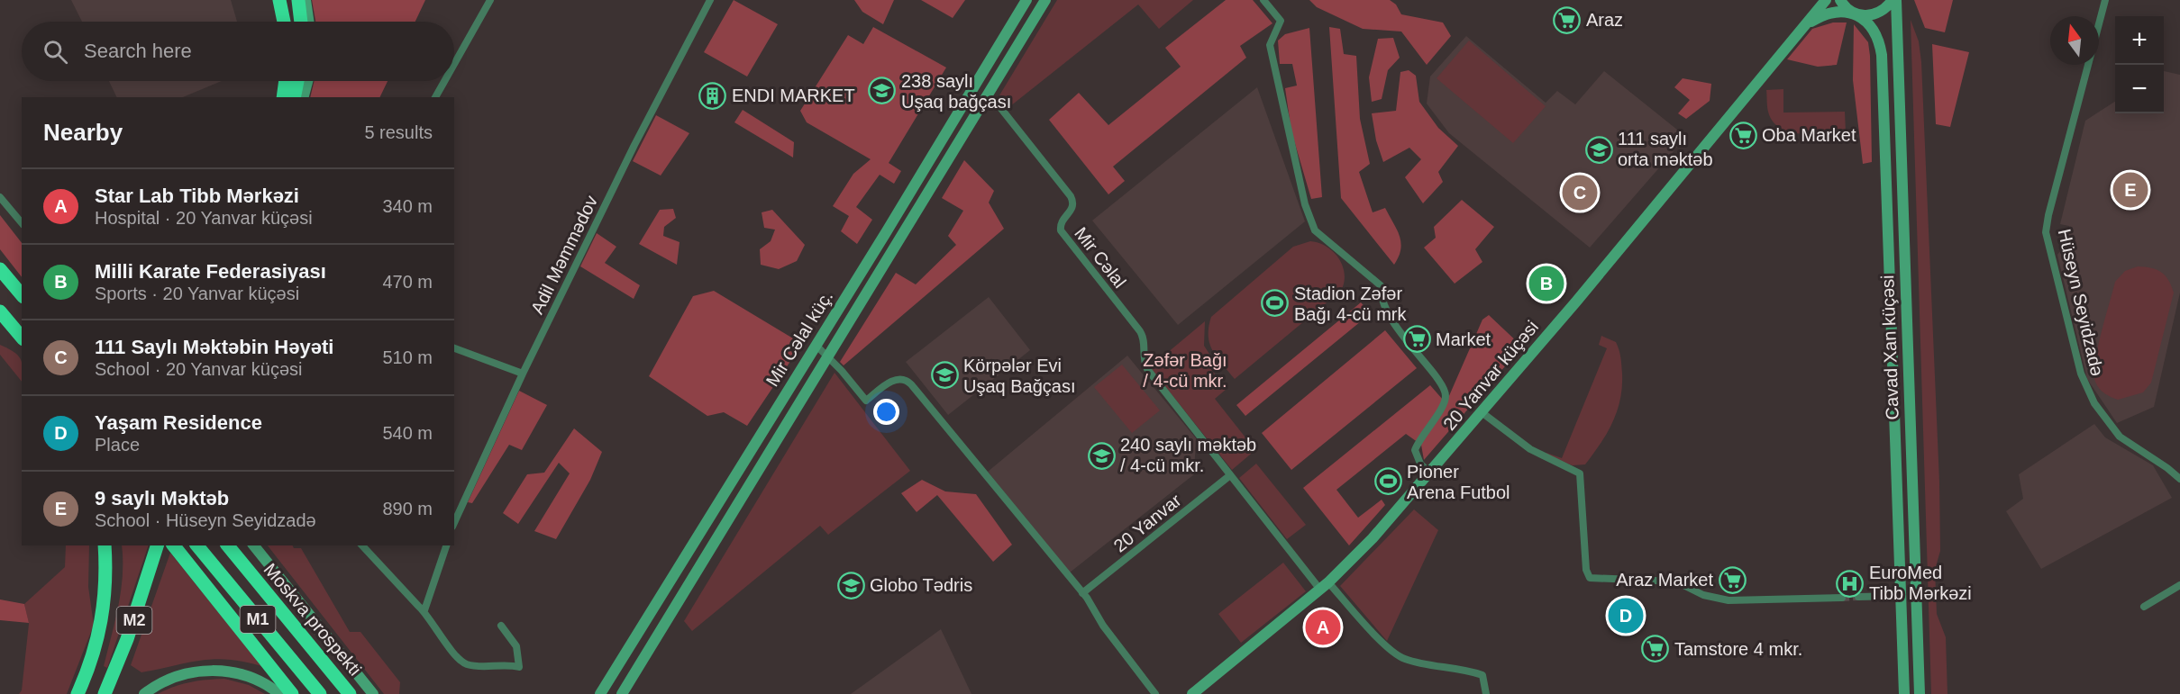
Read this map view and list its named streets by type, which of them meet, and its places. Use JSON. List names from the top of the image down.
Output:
{
  "streets": {
    "highway": ["M1", "Moskva prospekti", "M2"],
    "street": [
      "Adil Məmmədov",
      "Mir Cəlal",
      "Hüseyn Seyidzadə",
      "Mir Cəlal küç.",
      "Cavad Xan küçəsi",
      "20 Yanvar küçəsi",
      "20 Yanvar"
    ]
  },
  "crossings": [
    ["Mir Cəlal", "Mir Cəlal küç."],
    ["Mir Cəlal", "20 Yanvar"]
  ],
  "parks": ["Zəfər Bağı / 4-cü mkr."],
  "places": {
    "supermarket": [
      "Araz",
      "Oba Market",
      "Market",
      "Araz Market",
      "Tamstore 4 mkr."
    ],
    "school or university": [
      "238 saylı Uşaq bağçası",
      "111 saylı orta məktəb",
      "Körpələr Evi Uşaq Bağçası",
      "240 saylı məktəb / 4-cü mkr.",
      "Globo Tədris"
    ],
    "building": ["ENDI MARKET"],
    "sports": ["Stadion Zəfər Bağı 4-cü mrk", "Pioner Arena Futbol"],
    "hospital": ["EuroMed Tibb Mərkəzi"]
  },
  "north": "top",
  "page": {
    "map_buttons": ["+", "−"],
    "search": "Search here",
    "heading": ["Nearby", "5 results"],
    "list": [
      {
        "mark": "A",
        "name": "Star Lab Tibb Mәrkәzi",
        "note": "Hospital · 20 Yanvar küçəsi",
        "value": "340 m"
      },
      {
        "mark": "B",
        "name": "Milli Karate Federasiyası",
        "note": "Sports · 20 Yanvar küçəsi",
        "value": "470 m"
      },
      {
        "mark": "C",
        "name": "111 Saylı Məktəbin Həyəti",
        "note": "School · 20 Yanvar küçəsi",
        "value": "510 m"
      },
      {
        "mark": "D",
        "name": "Yaşam Residence",
        "note": "Place",
        "value": "540 m"
      },
      {
        "mark": "E",
        "name": "9 saylı Məktəb",
        "note": "School · Hüseyn Seyidzadə",
        "value": "890 m"
      }
    ],
    "pins": [
      "E",
      "C",
      "B",
      "D",
      "A"
    ]
  }
}
